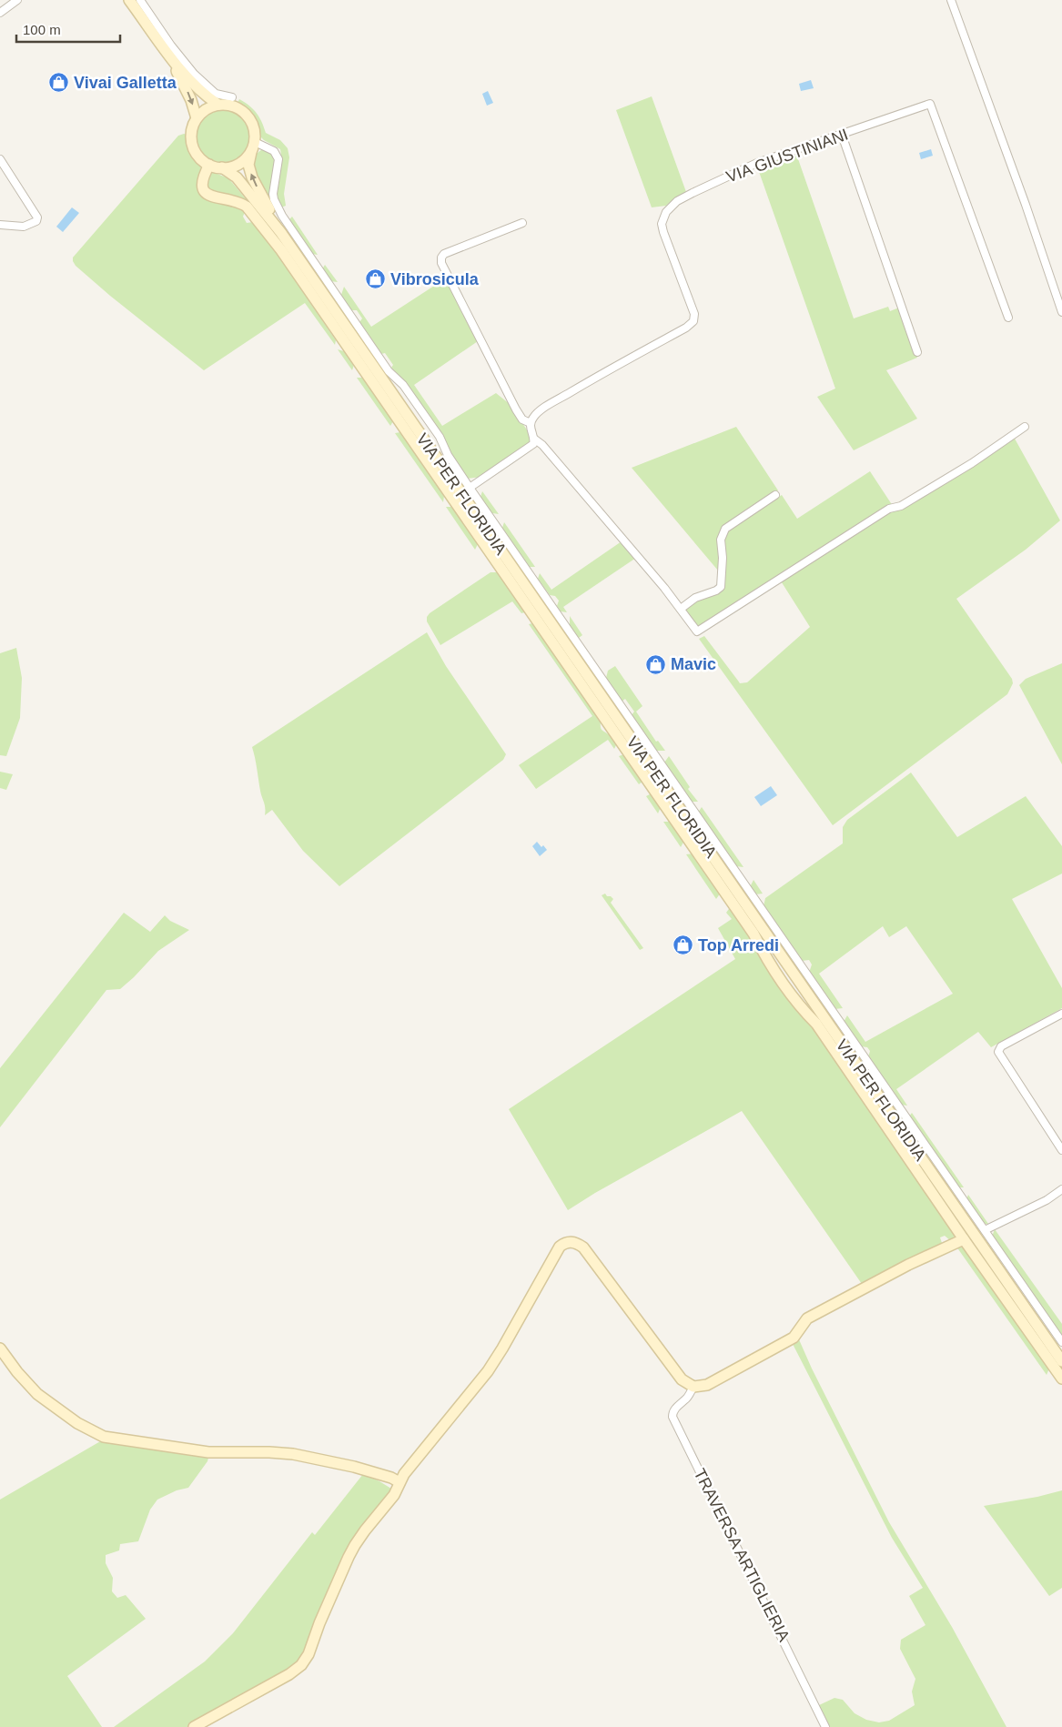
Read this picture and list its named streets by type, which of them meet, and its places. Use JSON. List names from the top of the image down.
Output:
{
  "streets": {
    "street": ["VIA GIUSTINIANI", "VIA PER FLORIDIA", "TRAVERSA ARTIGLIERIA"]
  },
  "places": {
    "shop": [
      "Vivai Galletta",
      "Vibrosicula",
      "Mavic",
      "Top Arredi"
    ]
  },
  "scale_bar": "100 m"
}
